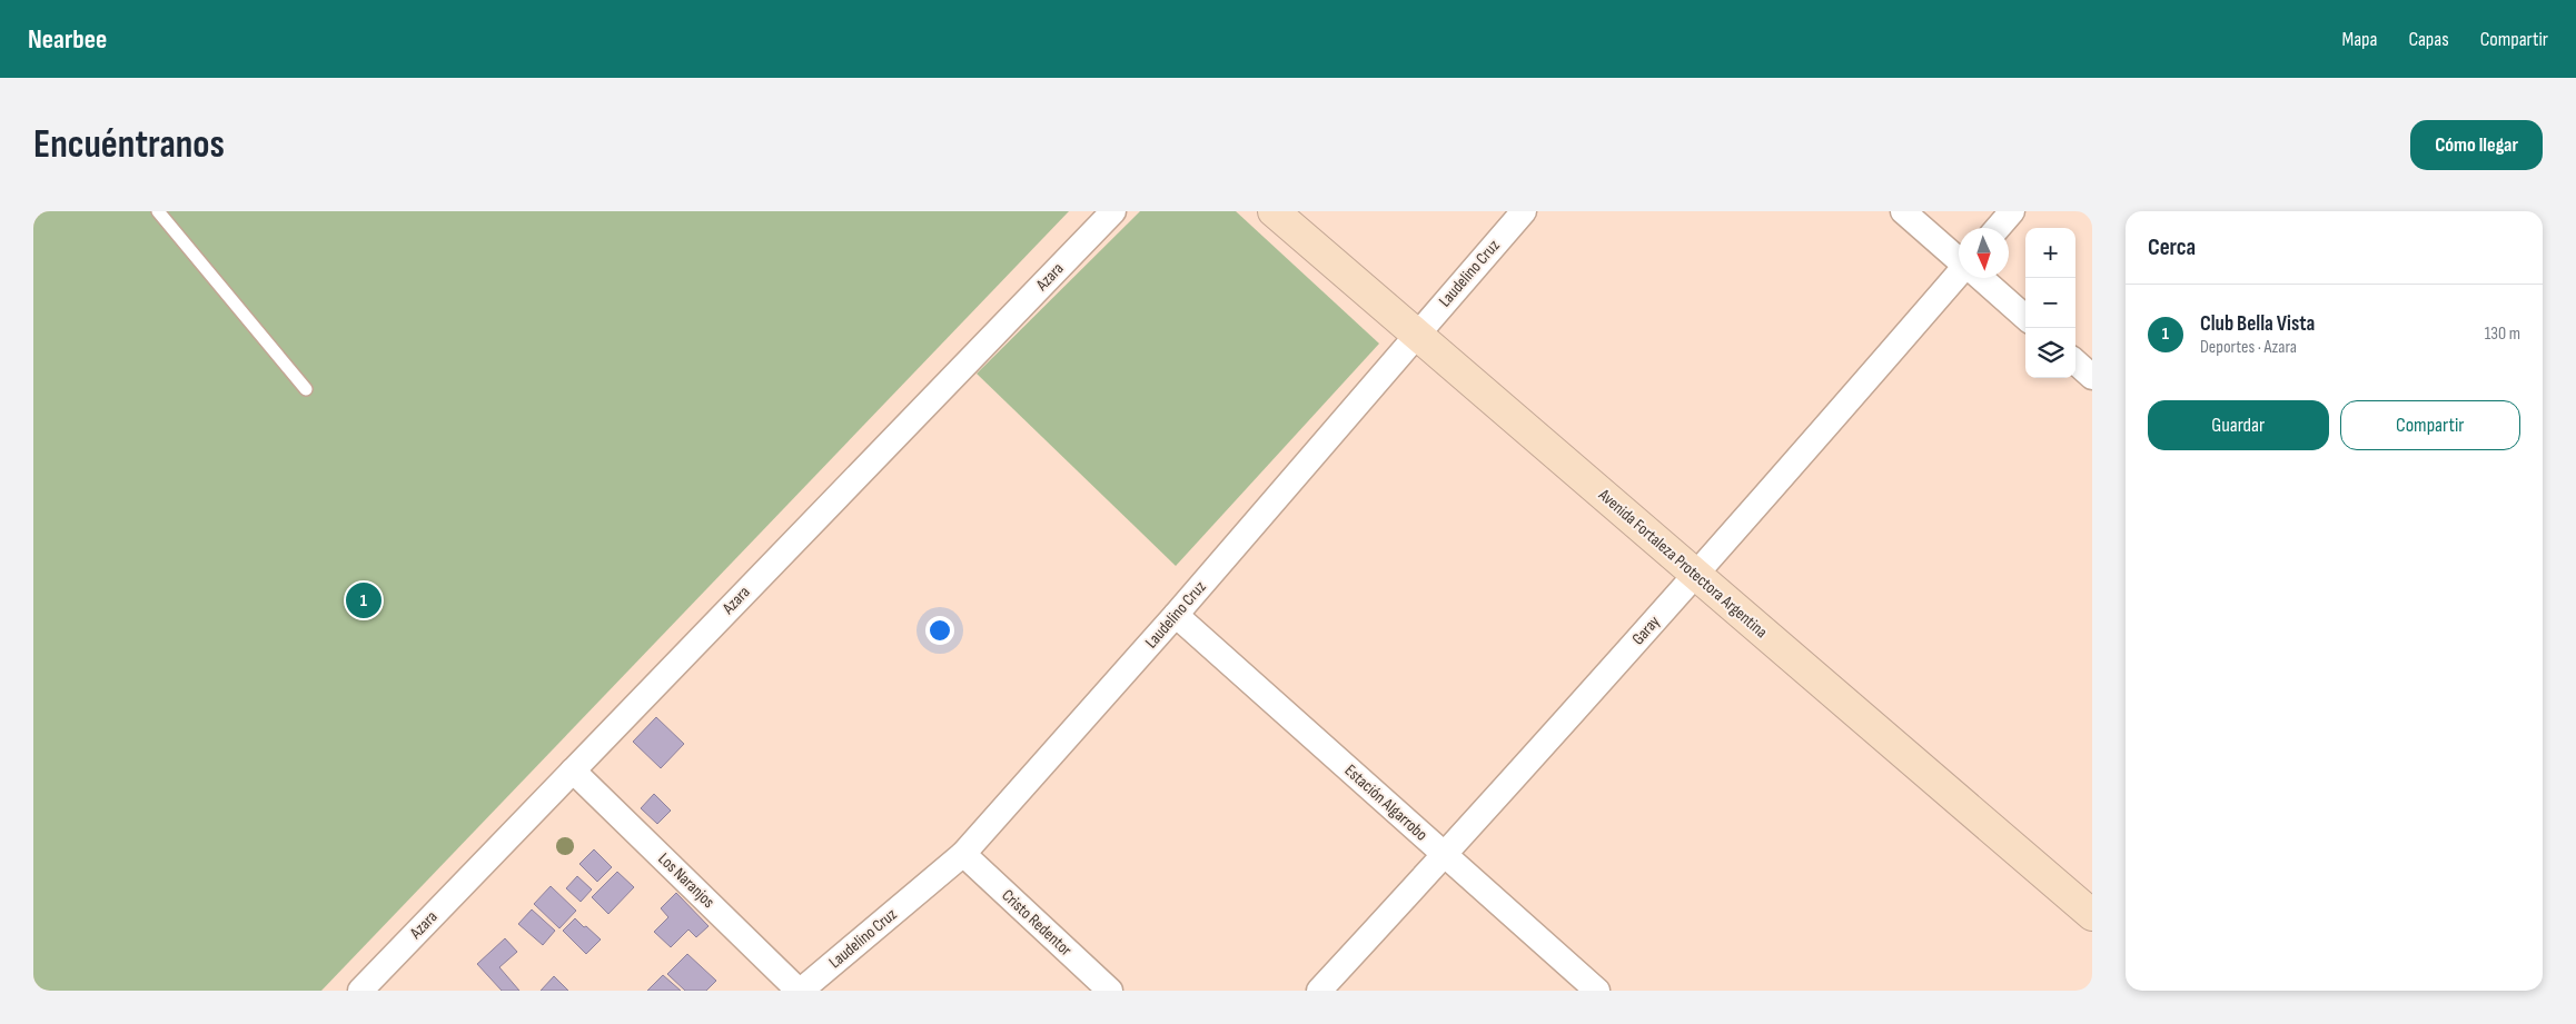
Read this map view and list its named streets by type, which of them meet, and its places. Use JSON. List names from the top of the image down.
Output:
{
  "streets": {
    "main road": ["Avenida Fortaleza Protectora Argentina"],
    "street": [
      "Laudelino Cruz",
      "Azara",
      "Garay",
      "Estación Algarrobo",
      "Los Naranjos",
      "Cristo Redentor"
    ]
  },
  "crossings": [
    ["Laudelino Cruz", "Avenida Fortaleza Protectora Argentina"],
    ["Laudelino Cruz", "Estación Algarrobo"],
    ["Laudelino Cruz", "Los Naranjos"],
    ["Laudelino Cruz", "Cristo Redentor"],
    ["Azara", "Los Naranjos"],
    ["Avenida Fortaleza Protectora Argentina", "Garay"],
    ["Garay", "Estación Algarrobo"]
  ],
  "north": "bottom",
  "page": {
    "header": "Nearbee",
    "nav": ["Mapa", "Capas", "Compartir"],
    "buttons": [
      "Cómo llegar",
      ["Guardar", "Compartir"]
    ],
    "title": "Encuéntranos",
    "heading": "Cerca",
    "map_buttons": ["+", "−"],
    "list": [
      {
        "mark": "1",
        "name": "Club Bella Vista",
        "note": "Deportes · Azara",
        "value": "130 m"
      }
    ],
    "pins": "1"
  }
}
